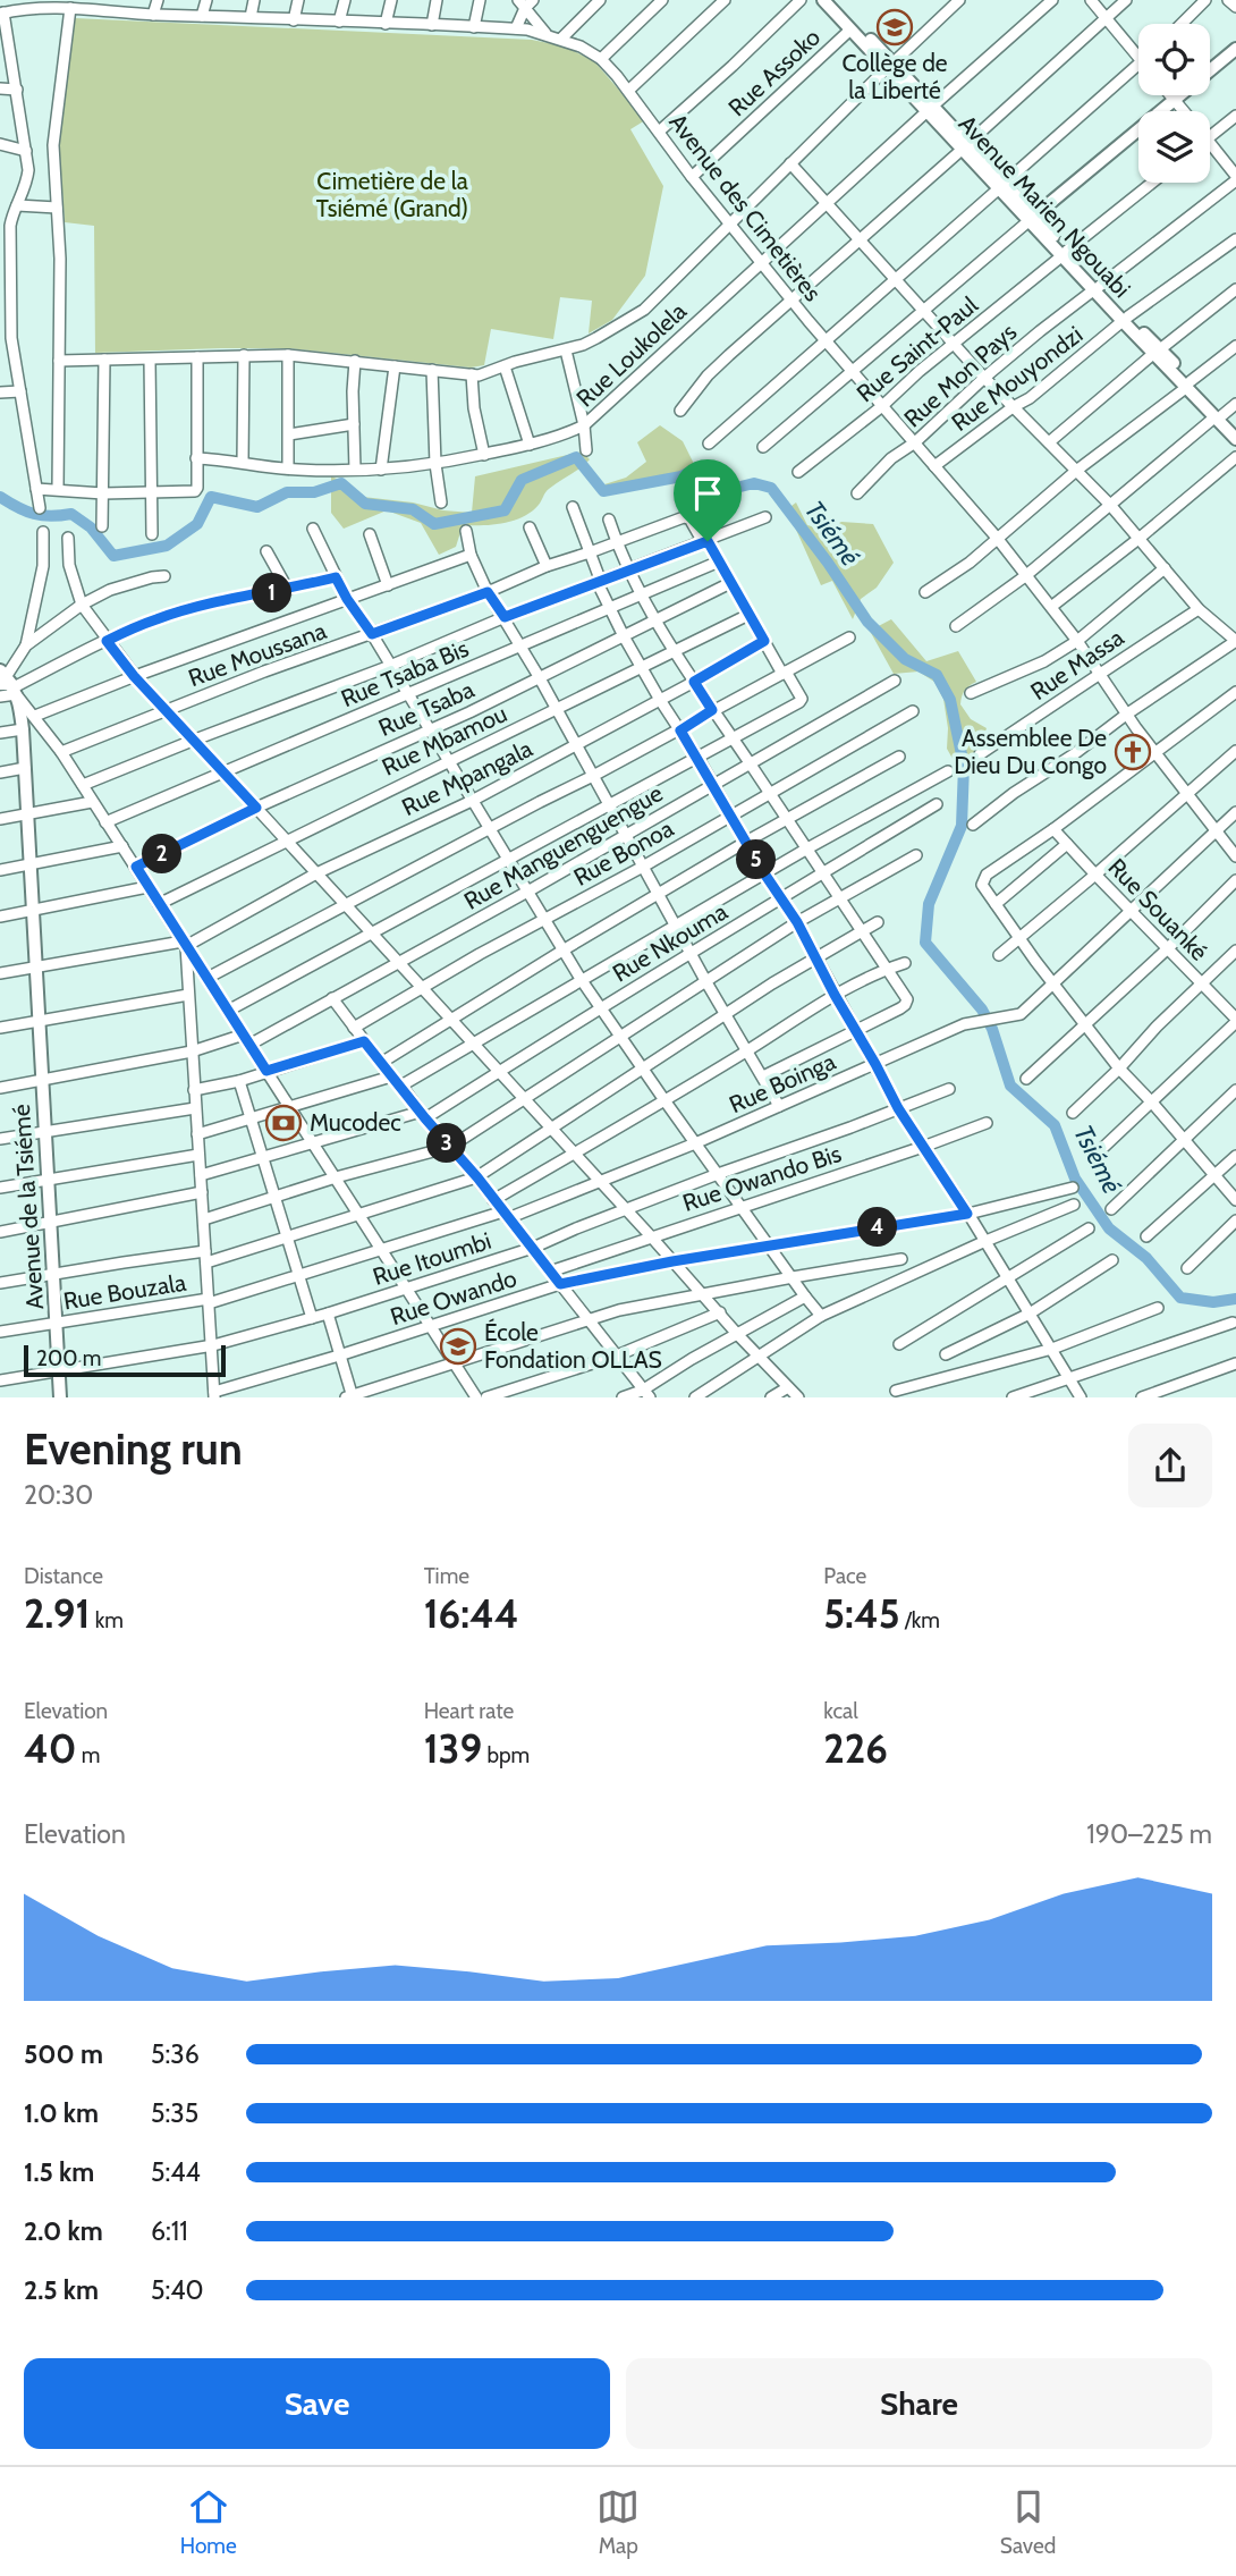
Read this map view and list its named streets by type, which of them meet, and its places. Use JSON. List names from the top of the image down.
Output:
{
  "streets": {
    "main road": ["Avenue Marien Ngouabi", "Avenue de la Tsiémé"],
    "street": [
      "Rue Assoko",
      "Avenue des Cimetières",
      "Rue Saint-Paul",
      "Rue Loukolela",
      "Rue Mon Pays",
      "Rue Mouyondzi",
      "Rue Moussana",
      "Rue Massa",
      "Rue Tsaba Bis",
      "Rue Tsaba",
      "Rue Mbamou",
      "Rue Mpangala",
      "Rue Manguenguengue",
      "Rue Bonoa",
      "Rue Souanké",
      "Rue Nkouma",
      "Rue Boinga",
      "Rue Owando Bis",
      "Rue Itoumbi",
      "Rue Bouzala",
      "Rue Owando"
    ]
  },
  "crossings": [
    ["Rue Assoko", "Avenue Marien Ngouabi"],
    ["Rue Assoko", "Avenue des Cimetières"],
    ["Avenue Marien Ngouabi", "Rue Saint-Paul"],
    ["Avenue Marien Ngouabi", "Rue Loukolela"],
    ["Avenue Marien Ngouabi", "Rue Mon Pays"],
    ["Avenue Marien Ngouabi", "Rue Mouyondzi"],
    ["Avenue des Cimetières", "Rue Saint-Paul"],
    ["Avenue des Cimetières", "Rue Loukolela"],
    ["Avenue des Cimetières", "Rue Mon Pays"],
    ["Avenue des Cimetières", "Rue Mouyondzi"],
    ["Avenue des Cimetières", "Rue Massa"],
    ["Avenue des Cimetières", "Rue Boinga"],
    ["Rue Mpangala", "Avenue de la Tsiémé"],
    ["Rue Manguenguengue", "Avenue de la Tsiémé"],
    ["Rue Souanké", "Rue Boinga"],
    ["Rue Boinga", "Rue Bouzala"],
    ["Avenue de la Tsiémé", "Rue Itoumbi"],
    ["Avenue de la Tsiémé", "Rue Bouzala"]
  ],
  "water": ["Tsiémé"],
  "parks": ["Cimetière de la Tsiémé (Grand)"],
  "places": {
    "school or university": ["Collège de la Liberté", "École Fondation OLLAS"],
    "church": ["Assemblee De Dieu Du Congo"],
    "bank": ["Mucodec"]
  },
  "scale_bar": "200 m",
  "page": {
    "pins": [
      "1",
      "2",
      "5",
      "3",
      "4"
    ],
    "scale": "200 m",
    "heading": ["Evening run", "20:30"],
    "stats": [
      ["Distance", "2.91 km"],
      ["Time", "16:44"],
      ["Pace", "5:45 /km"],
      ["Elevation", "40 m"],
      ["Heart rate", "139 bpm"],
      ["kcal", "226"]
    ],
    "chart": ["Elevation", "190–225 m"],
    "list": [
      {
        "name": "500 m",
        "note": "5:36"
      },
      {
        "name": "1.0 km",
        "note": "5:35"
      },
      {
        "name": "1.5 km",
        "note": "5:44"
      },
      {
        "name": "2.0 km",
        "note": "6:11"
      },
      {
        "name": "2.5 km",
        "note": "5:40"
      }
    ],
    "buttons": ["Save", "Share"],
    "tabs": ["Home", "Map", "Saved"]
  }
}
